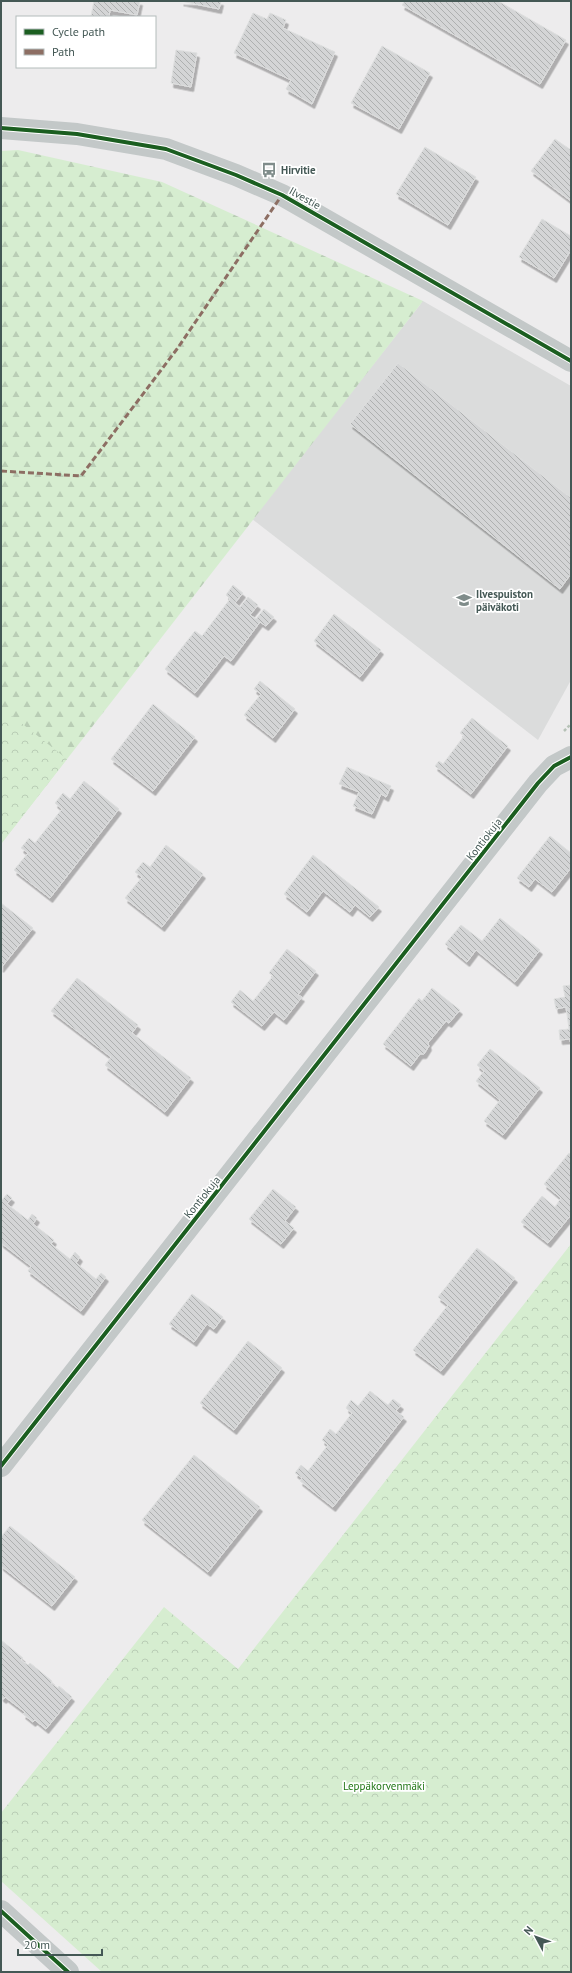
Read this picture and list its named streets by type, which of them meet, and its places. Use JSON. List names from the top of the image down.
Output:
{
  "streets": {
    "street": ["Ilvestie", "Kontiokuja"]
  },
  "parks": ["Leppäkorvenmäki"],
  "places": {
    "bus stop": ["Hirvitie"],
    "school or university": ["Ilvespuiston päiväkoti"]
  },
  "legend": ["Cycle path", "Path"],
  "scale_bar": "20 m",
  "north": "top left"
}
